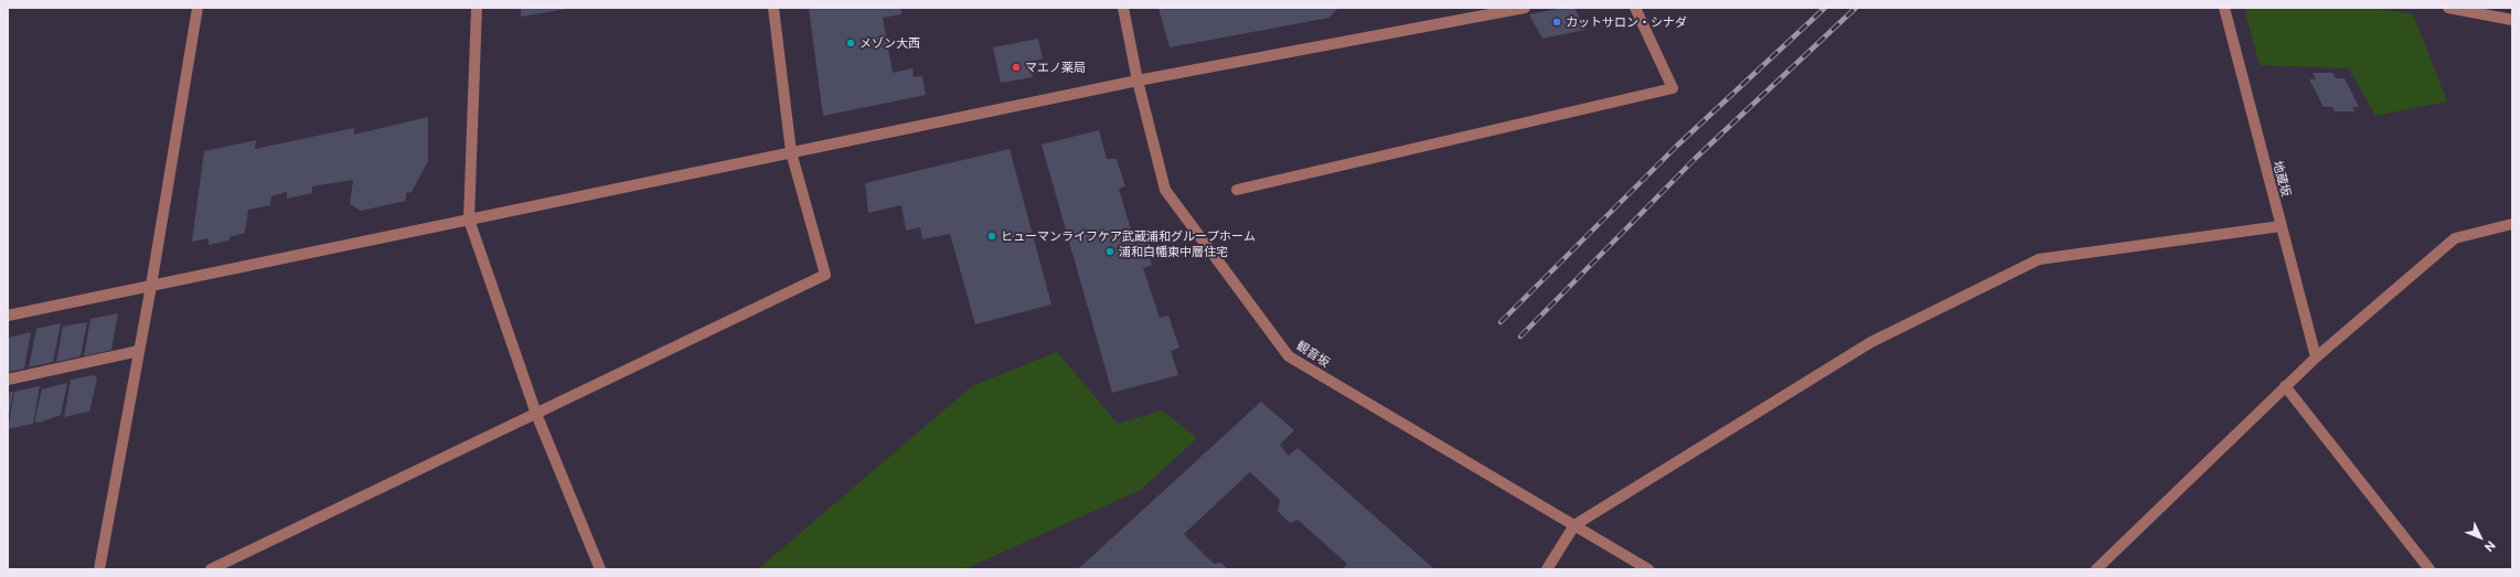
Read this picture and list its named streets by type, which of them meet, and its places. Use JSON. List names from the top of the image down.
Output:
{
  "streets": {
    "street": ["地蔵坂", "観音坂"]
  },
  "places": [
    "カットサロン・シナダ",
    "メゾン大西",
    "マエノ薬局",
    "ヒューマンライフケア武蔵浦和グループホーム",
    "浦和白幡東中層住宅"
  ],
  "north": "bottom right"
}
